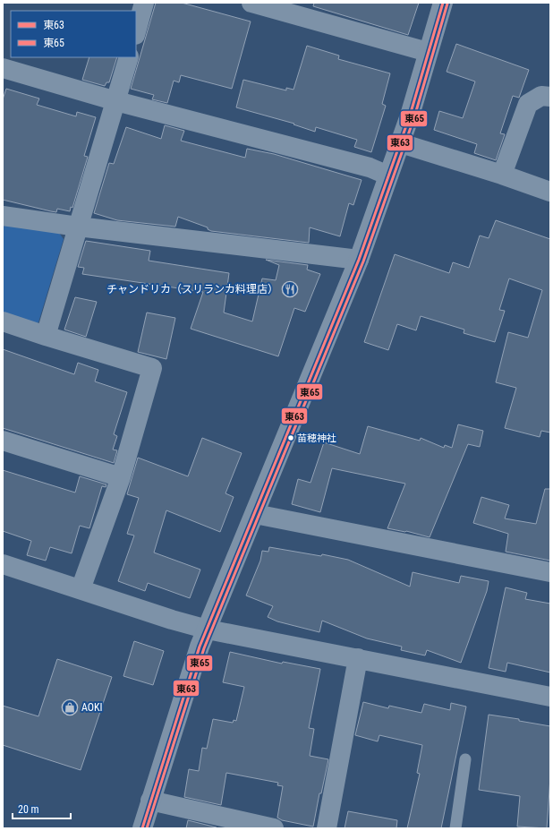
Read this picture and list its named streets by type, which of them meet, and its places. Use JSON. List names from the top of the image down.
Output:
{
  "places": {
    "restaurant": ["チャンドリカ（スリランカ料理店）"],
    "other": ["苗穂神社"],
    "shop": ["AOKI"]
  },
  "lines": ["transit line 東63", "transit line 東65"],
  "legend": ["東63", "東65"],
  "scale_bar": "20 m"
}
